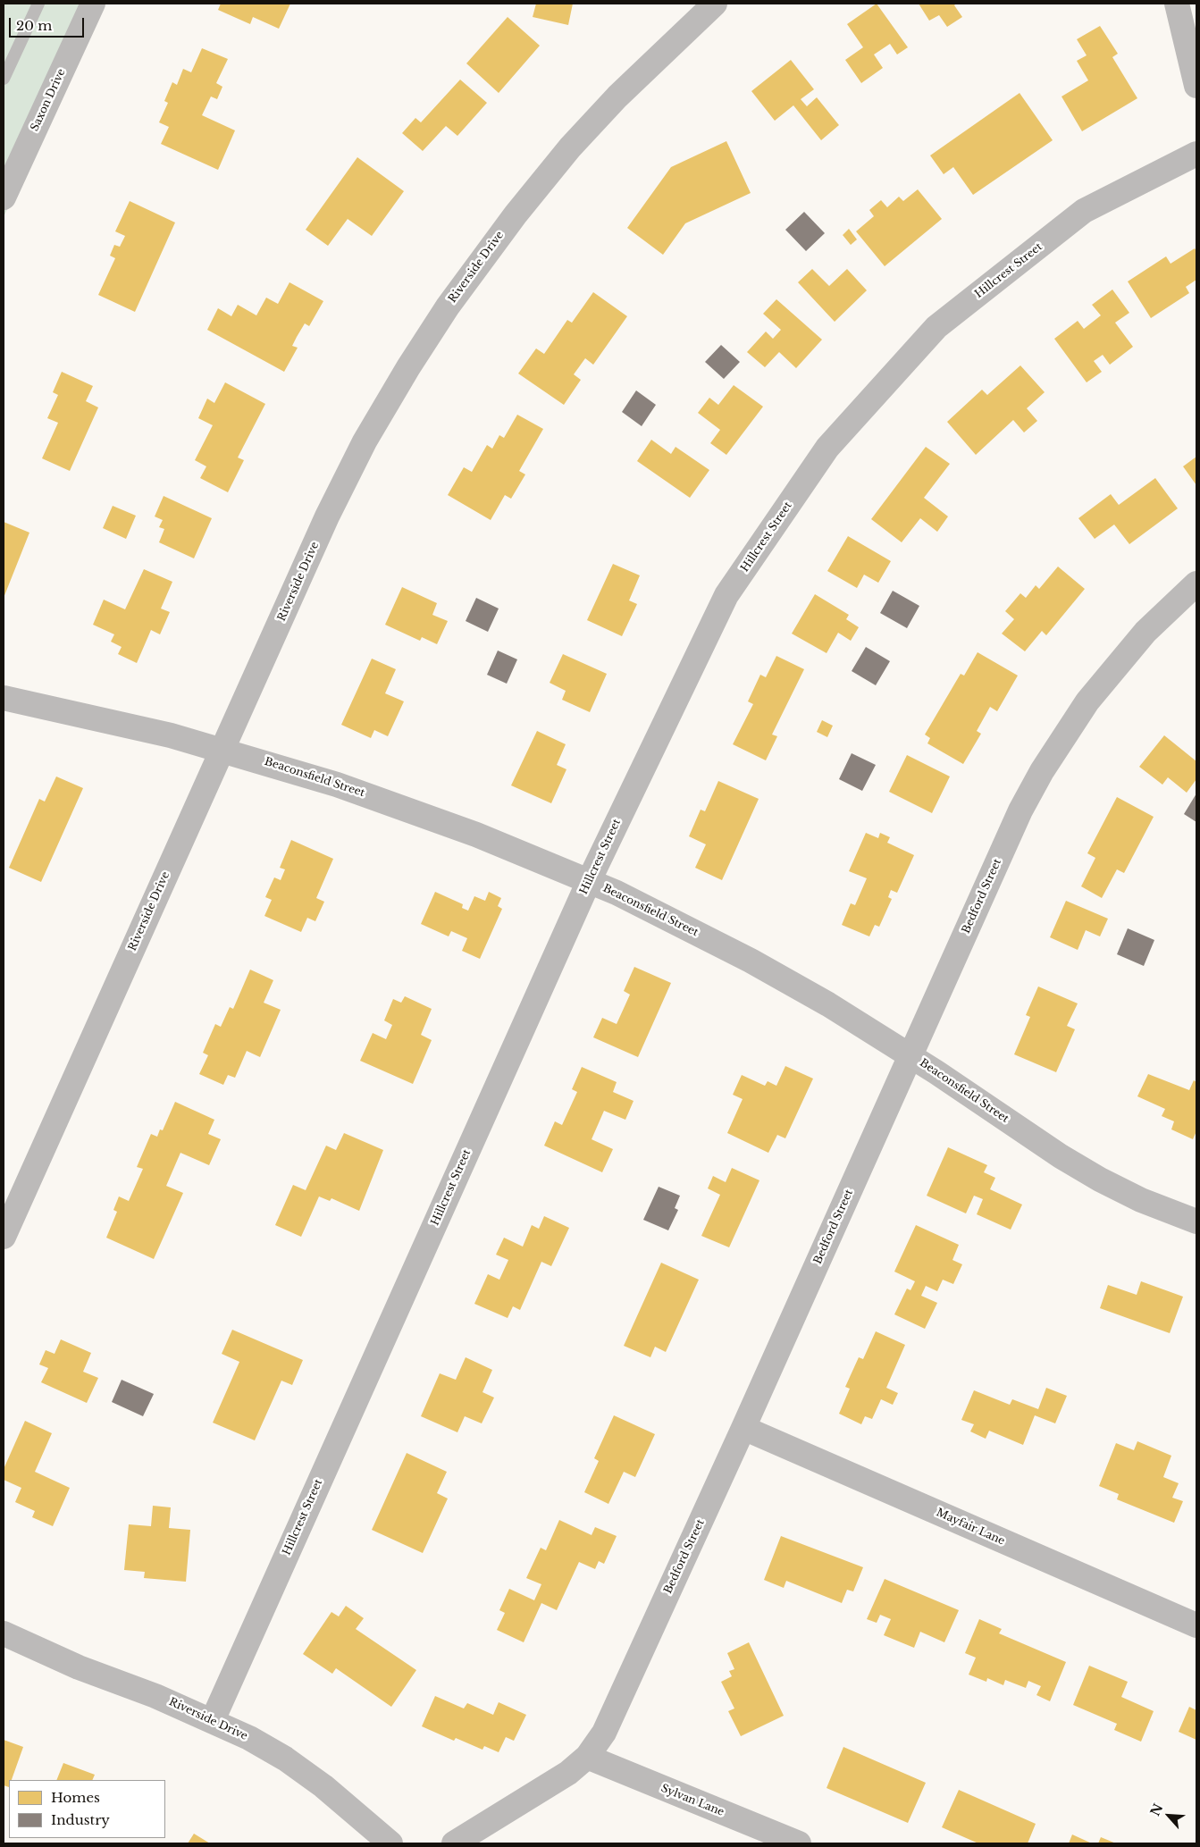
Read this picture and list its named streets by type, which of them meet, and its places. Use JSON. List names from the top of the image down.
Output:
{
  "streets": {
    "street": [
      "Saxon Drive",
      "Riverside Drive",
      "Hillcrest Street",
      "Beaconsfield Street",
      "Bedford Street",
      "Mayfair Lane",
      "Sylvan Lane"
    ]
  },
  "crossings": [
    ["Riverside Drive", "Hillcrest Street"],
    ["Riverside Drive", "Beaconsfield Street"],
    ["Hillcrest Street", "Beaconsfield Street"],
    ["Beaconsfield Street", "Bedford Street"],
    ["Bedford Street", "Mayfair Lane"],
    ["Bedford Street", "Sylvan Lane"]
  ],
  "legend": ["Homes", "Industry"],
  "scale_bar": "20 m",
  "north": "top left"
}
